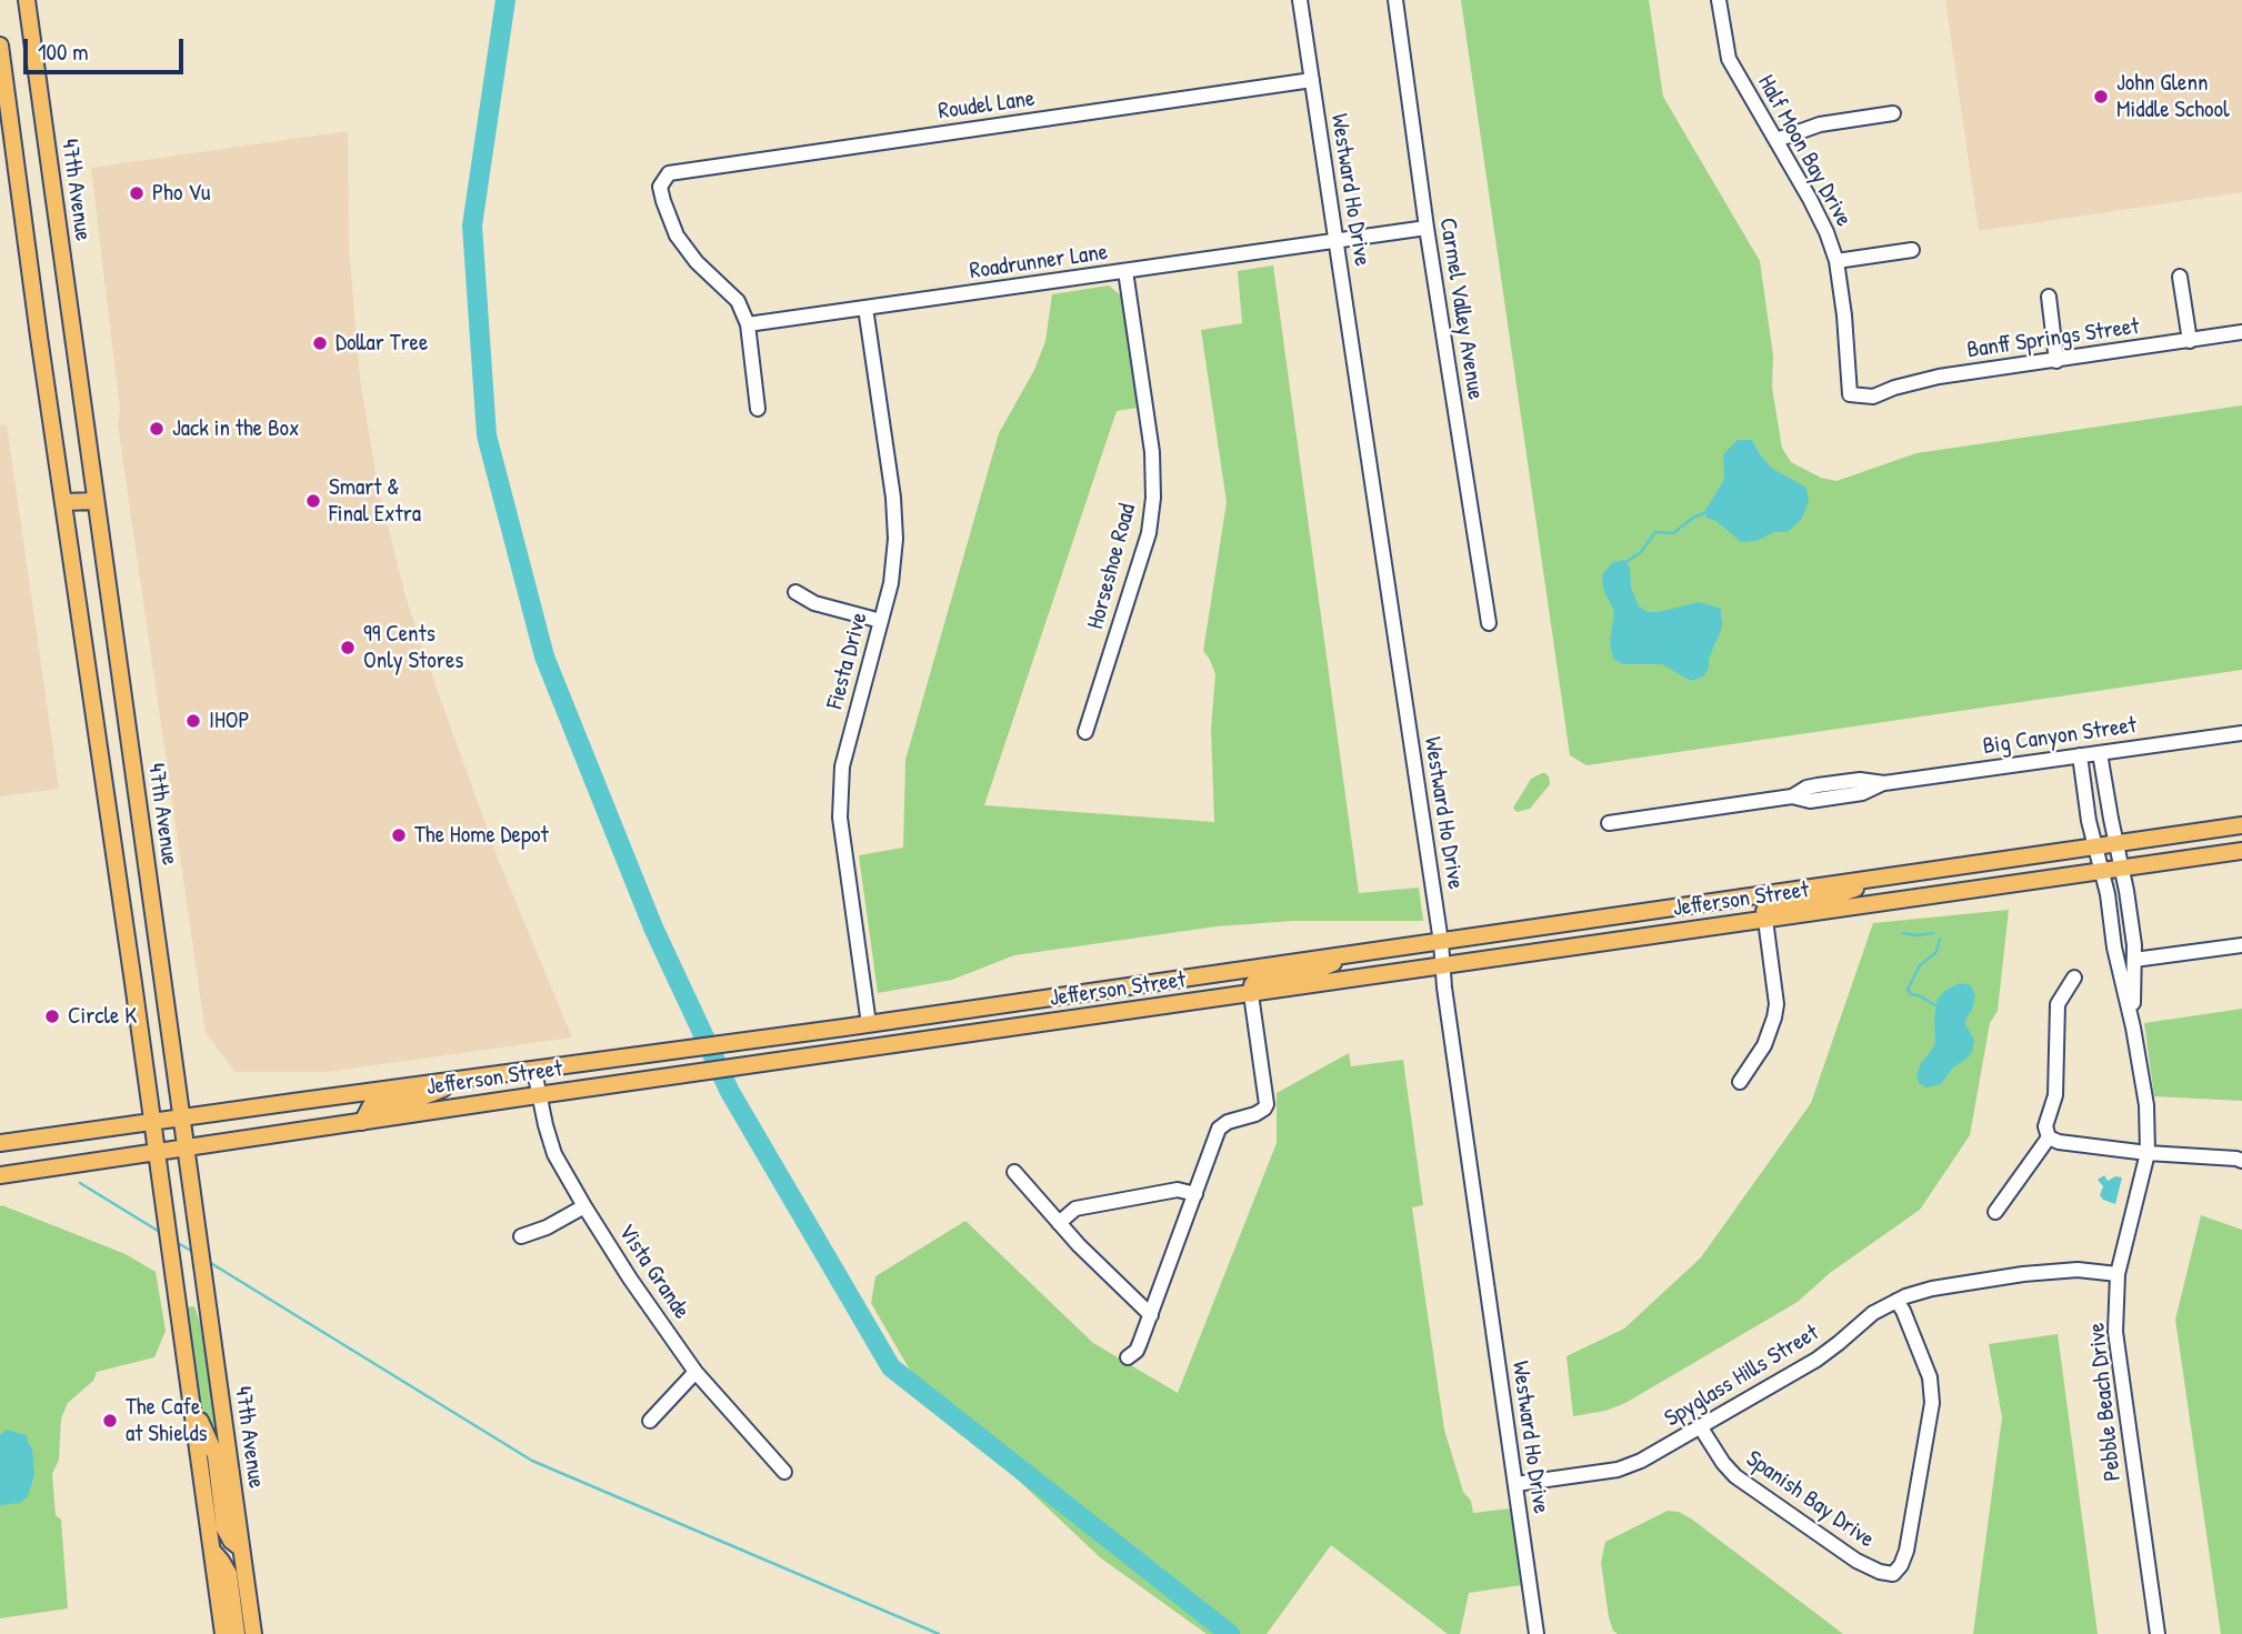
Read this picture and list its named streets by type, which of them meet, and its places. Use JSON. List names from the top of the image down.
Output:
{
  "streets": {
    "main road": ["47th Avenue", "Jefferson Street"],
    "street": [
      "Roudel Lane",
      "Half Moon Bay Drive",
      "Westward Ho Drive",
      "Roadrunner Lane",
      "Carmel Valley Avenue",
      "Banff Springs Street",
      "Horseshoe Road",
      "Fiesta Drive",
      "Big Canyon Street",
      "Vista Grande",
      "Spyglass Hills Street",
      "Pebble Beach Drive",
      "Spanish Bay Drive"
    ]
  },
  "crossings": [
    ["Roudel Lane", "Westward Ho Drive"],
    ["Roudel Lane", "Roadrunner Lane"],
    ["Half Moon Bay Drive", "Banff Springs Street"],
    ["47th Avenue", "Jefferson Street"],
    ["Westward Ho Drive", "Roadrunner Lane"],
    ["Westward Ho Drive", "Jefferson Street"],
    ["Westward Ho Drive", "Spyglass Hills Street"],
    ["Roadrunner Lane", "Carmel Valley Avenue"],
    ["Roadrunner Lane", "Horseshoe Road"],
    ["Roadrunner Lane", "Fiesta Drive"],
    ["Fiesta Drive", "Jefferson Street"],
    ["Jefferson Street", "Vista Grande"],
    ["Spyglass Hills Street", "Pebble Beach Drive"],
    ["Spyglass Hills Street", "Spanish Bay Drive"]
  ],
  "places": [
    "John Glenn Middle School",
    "Pho Vu",
    "Dollar Tree",
    "Jack in the Box",
    "Smart & Final Extra",
    "99 Cents Only Stores",
    "IHOP",
    "The Home Depot",
    "Circle K",
    "The Cafe at Shields"
  ],
  "scale_bar": "100 m"
}
